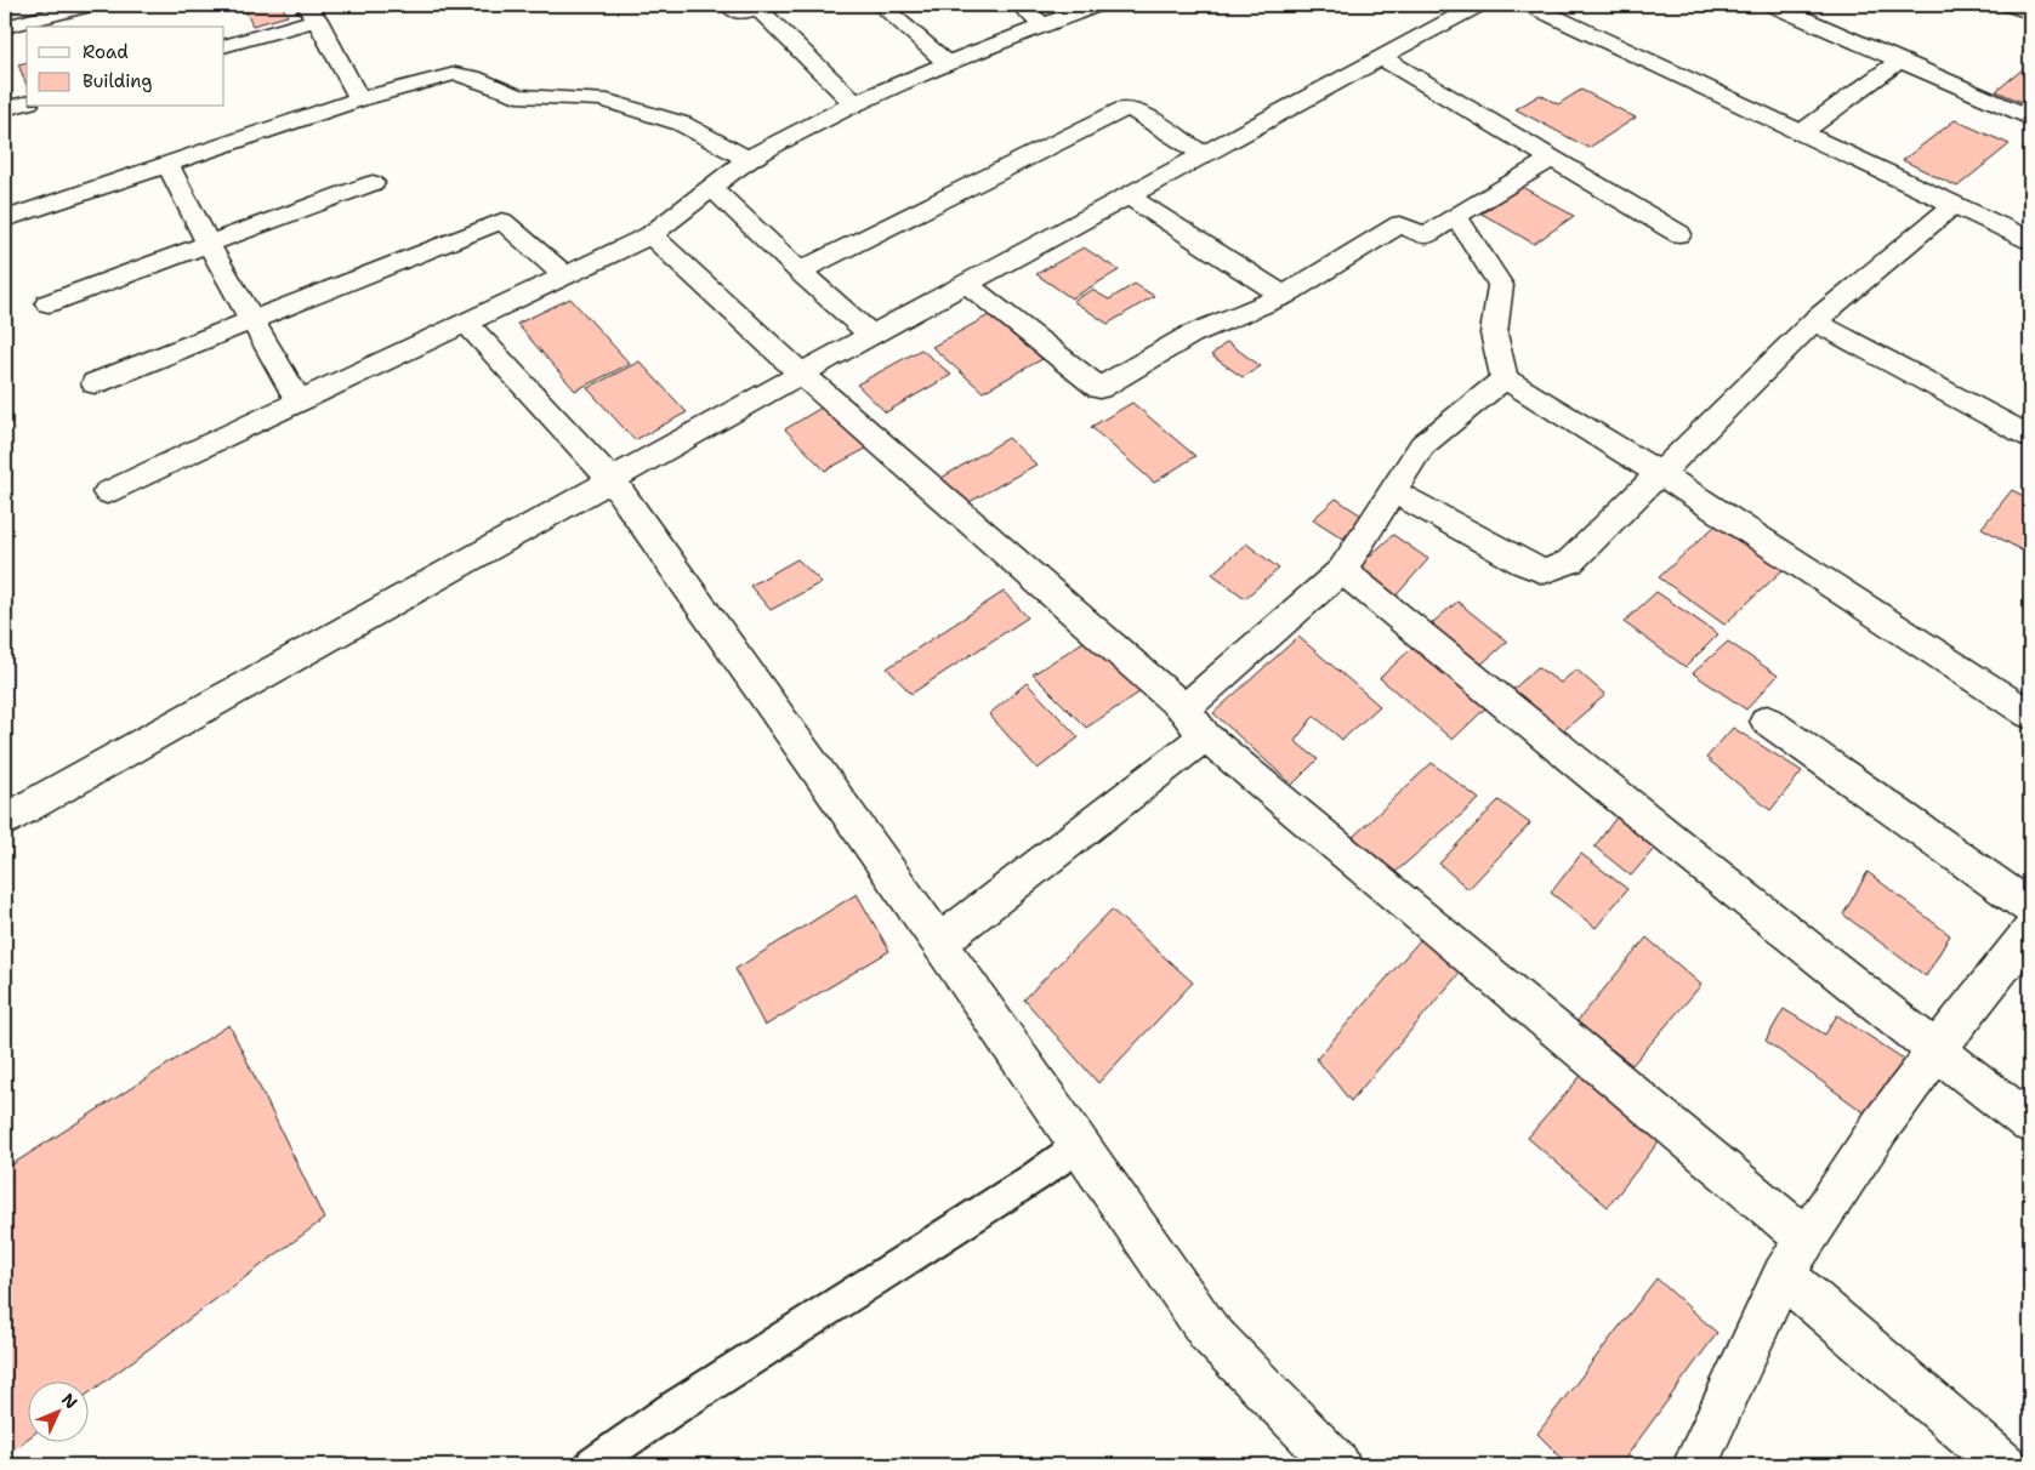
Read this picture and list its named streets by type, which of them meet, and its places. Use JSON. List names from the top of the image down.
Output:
{
  "legend": ["Road", "Building"],
  "north": "top right"
}
